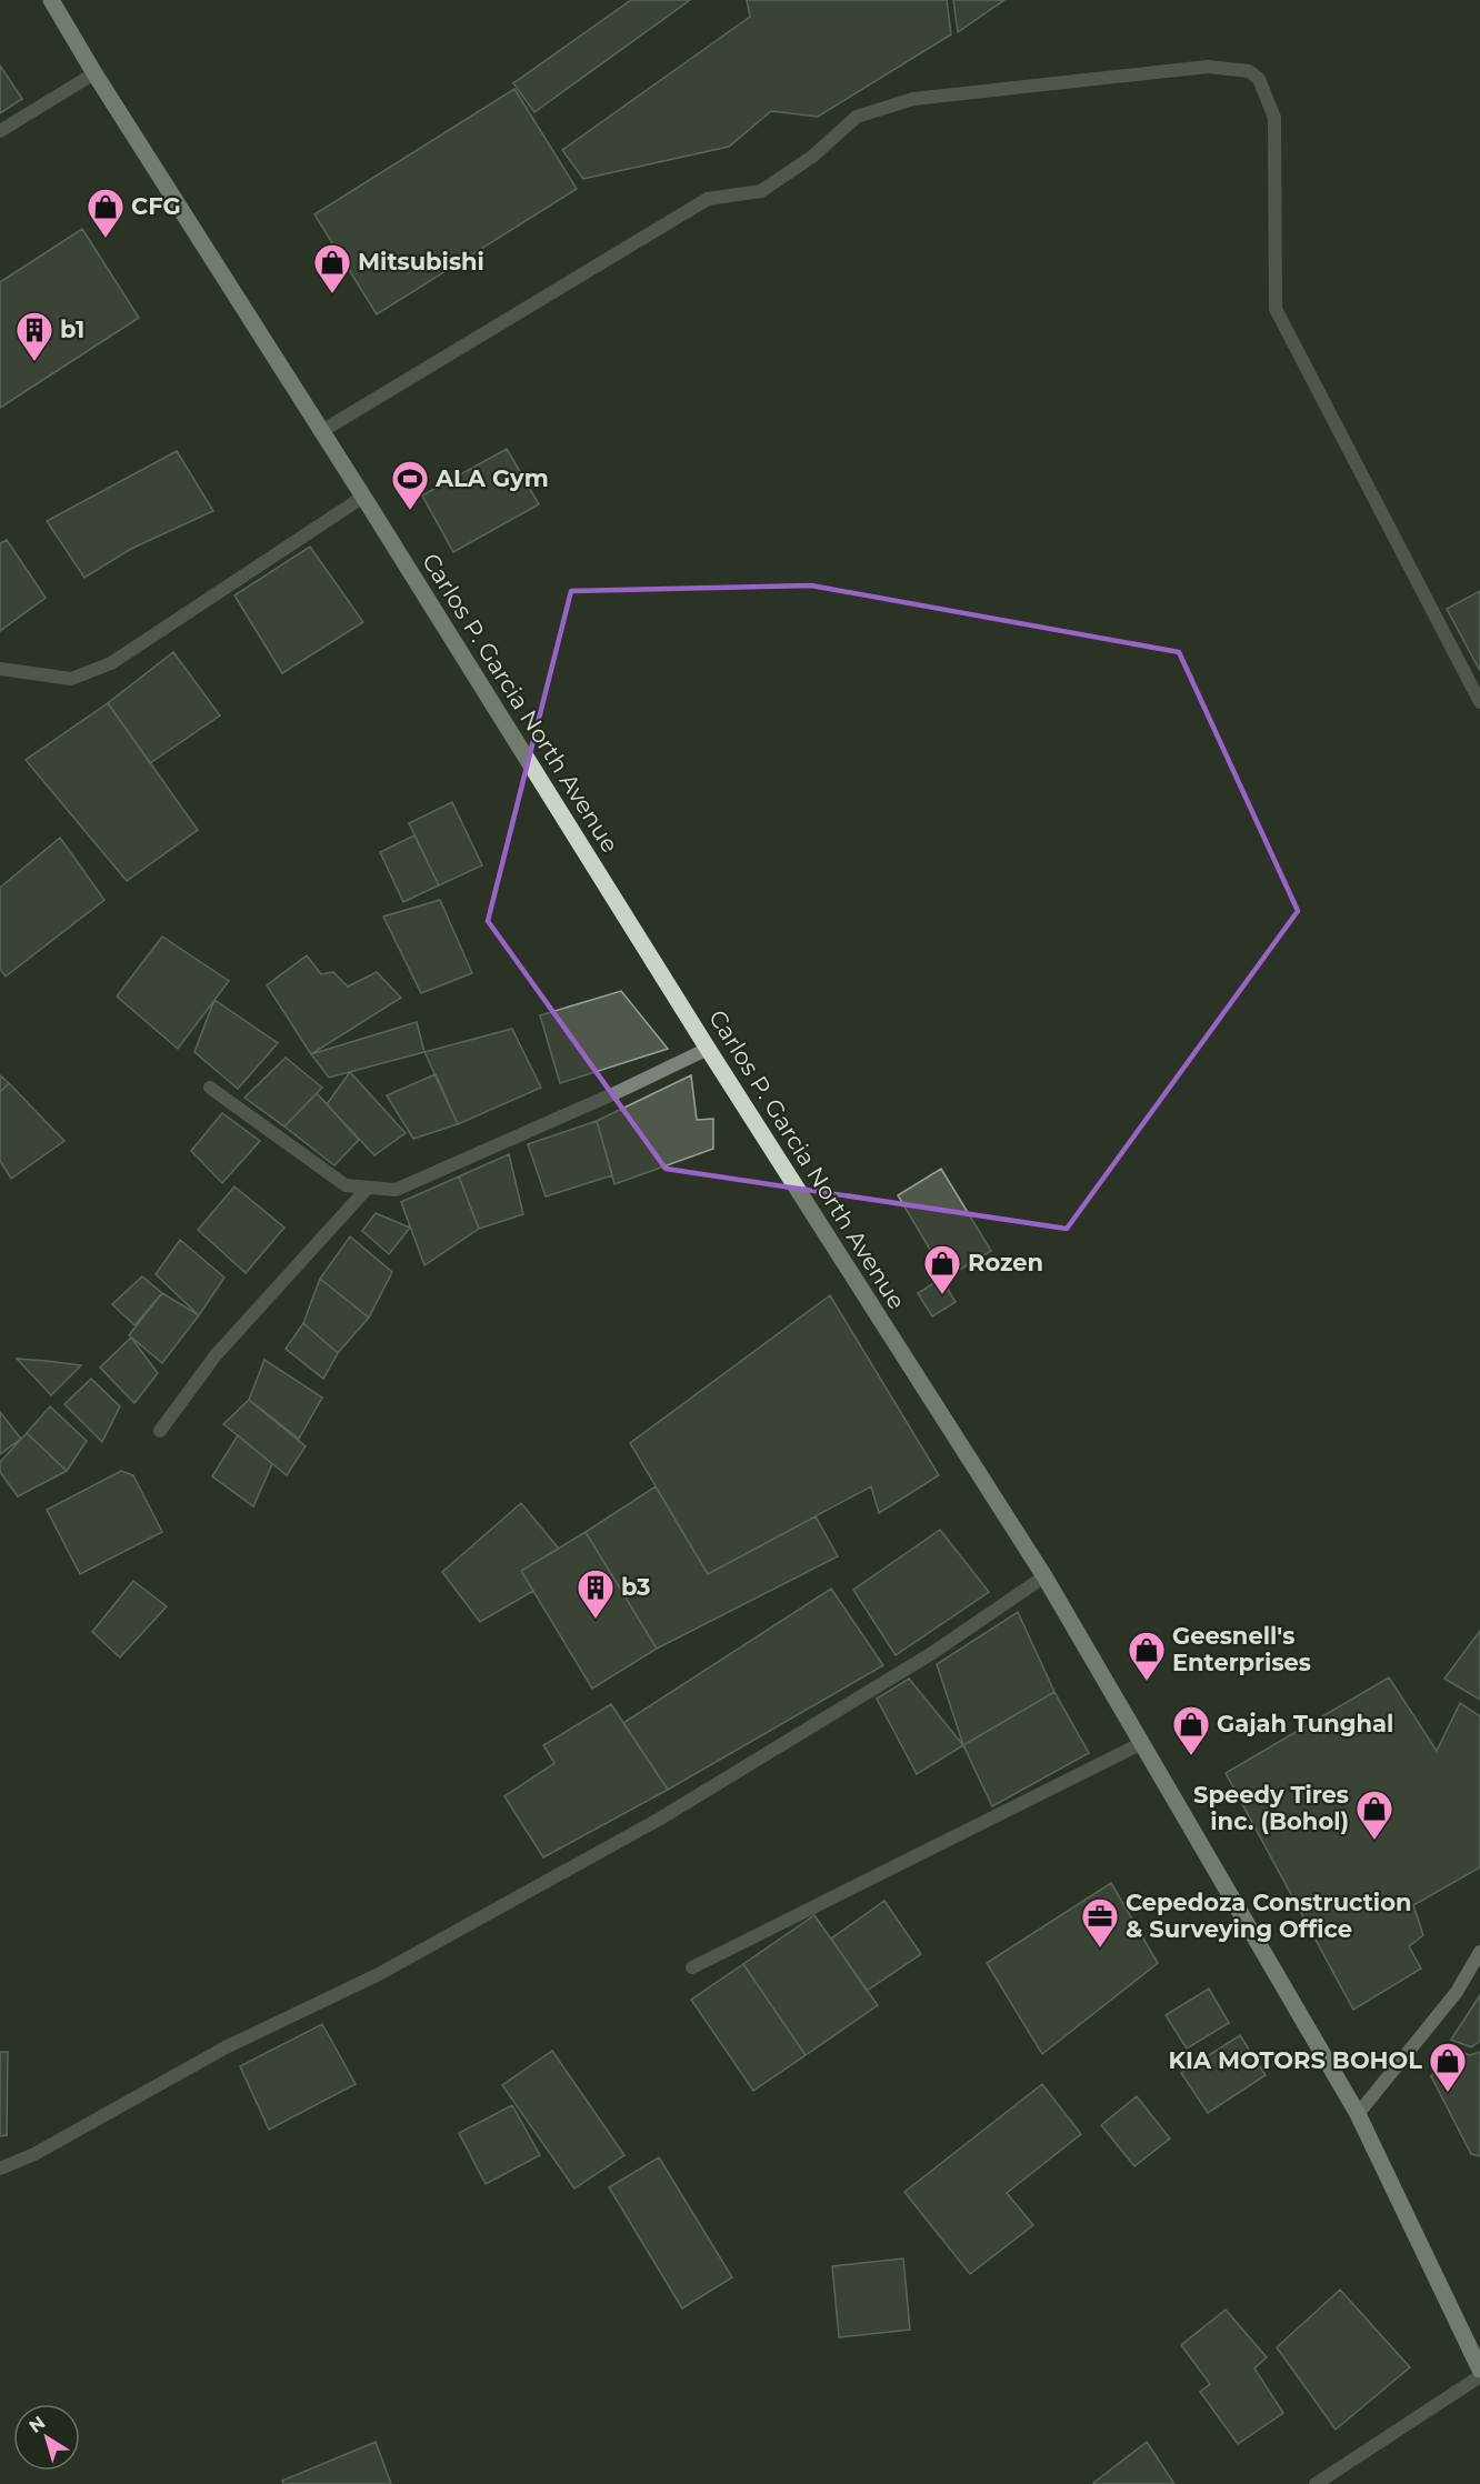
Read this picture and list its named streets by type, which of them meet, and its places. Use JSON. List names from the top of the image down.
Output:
{
  "streets": {
    "main road": ["Carlos P. Garcia North Avenue"]
  },
  "places": {
    "shop": [
      "CFG",
      "Mitsubishi",
      "Rozen",
      "Geesnell's Enterprises",
      "Gajah Tunghal",
      "Speedy Tires inc. (Bohol)",
      "KIA MOTORS BOHOL"
    ],
    "building": ["b1", "b3"],
    "sports": ["ALA Gym"],
    "office": ["Cepedoza Construction & Surveying Office"]
  },
  "north": "top left"
}
